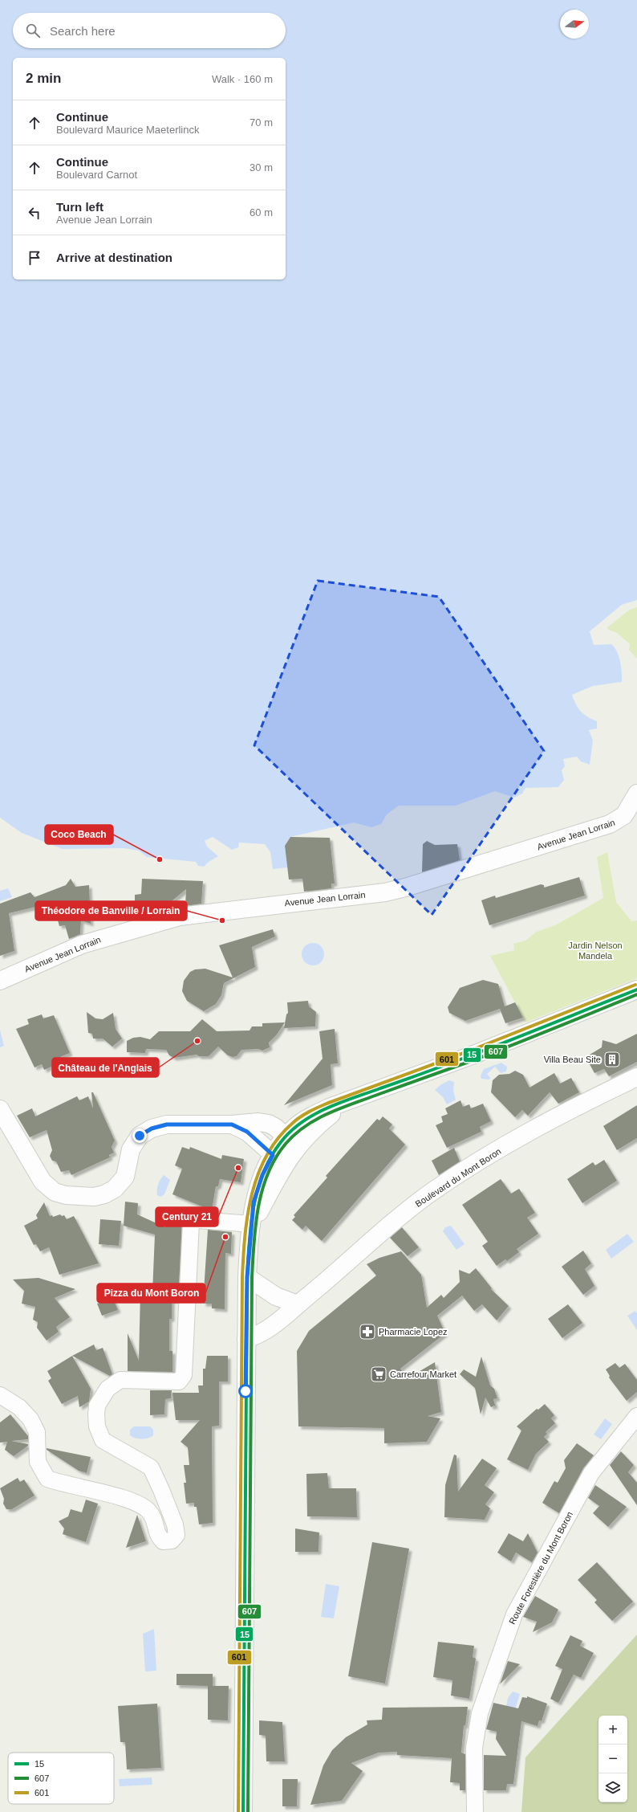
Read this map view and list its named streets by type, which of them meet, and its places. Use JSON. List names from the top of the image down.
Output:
{
  "streets": {
    "street": ["Avenue Jean Lorrain", "Boulevard du Mont Boron", "Route Forestière du Mont Boron"]
  },
  "parks": ["Jardin Nelson Mandela"],
  "places": {
    "other": [
      "Coco Beach",
      "Théodore de Banville / Lorrain",
      "Château de l'Anglais",
      "Century 21",
      "Pizza du Mont Boron"
    ],
    "building": ["Villa Beau Site"],
    "pharmacy": ["Pharmacie Lopez"],
    "supermarket": ["Carrefour Market"]
  },
  "lines": ["transit line 601", "transit line 15", "transit line 607"],
  "legend": ["15", "607", "601"],
  "north": "right",
  "page": {
    "search": "Search here",
    "heading": ["2 min", "Walk · 160 m"],
    "list": [
      ["Continue", "Boulevard Maurice Maeterlinck", "70 m"],
      ["Continue", "Boulevard Carnot", "30 m"],
      ["Turn left", "Avenue Jean Lorrain", "60 m"],
      "Arrive at destination"
    ],
    "map_buttons": ["+", "−"]
  }
}
